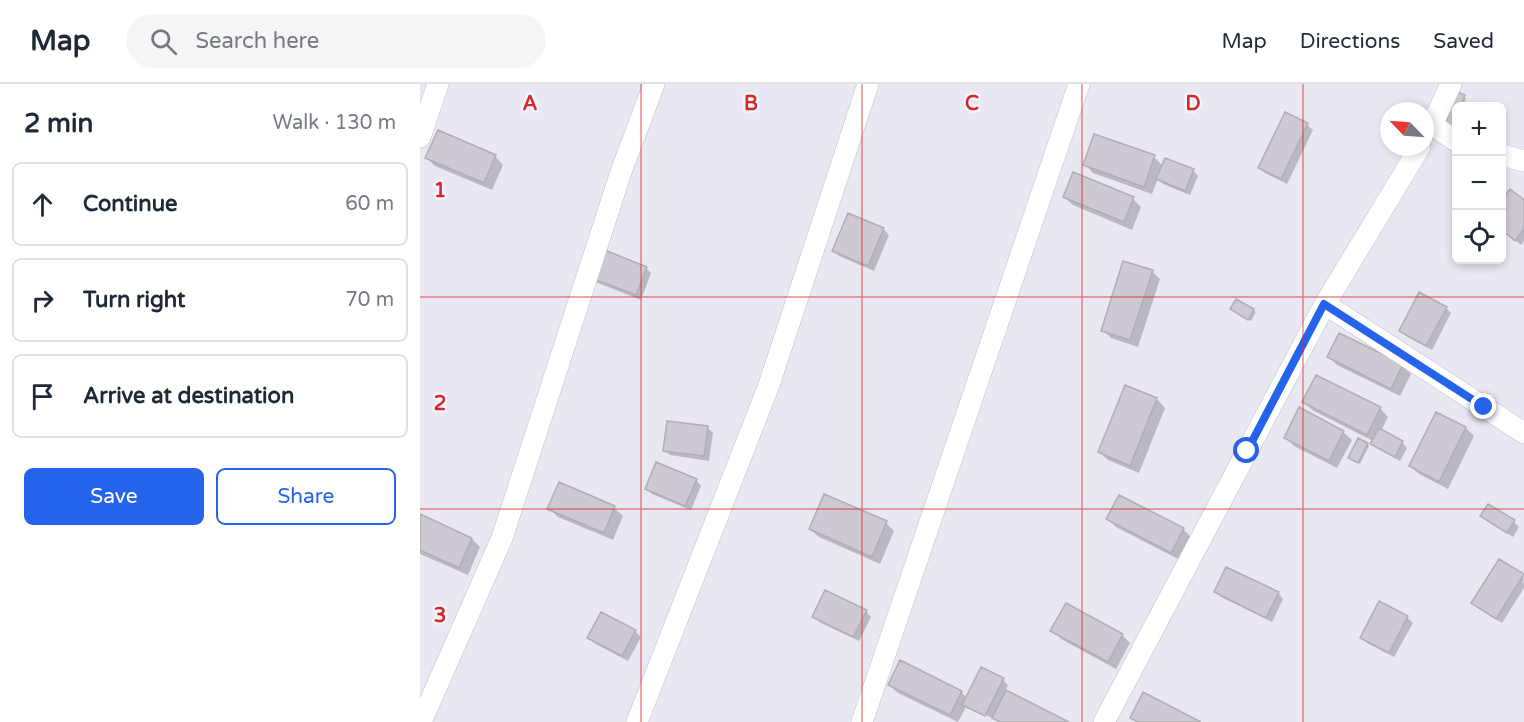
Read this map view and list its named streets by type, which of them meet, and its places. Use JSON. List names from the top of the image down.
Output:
{
  "north": "top left",
  "page": {
    "header": "Map",
    "search": "Search here",
    "nav": ["Map", "Directions", "Saved"],
    "heading": ["2 min", "Walk · 130 m"],
    "map_buttons": ["+", "−"],
    "list": [
      ["Continue", "60 m"],
      ["Turn right", "70 m"],
      "Arrive at destination"
    ],
    "buttons": ["Save", "Share"]
  },
  "grid": {
    "columns": [
      "A",
      "B",
      "C",
      "D"
    ],
    "rows": ["1", "2", "3"]
  }
}
